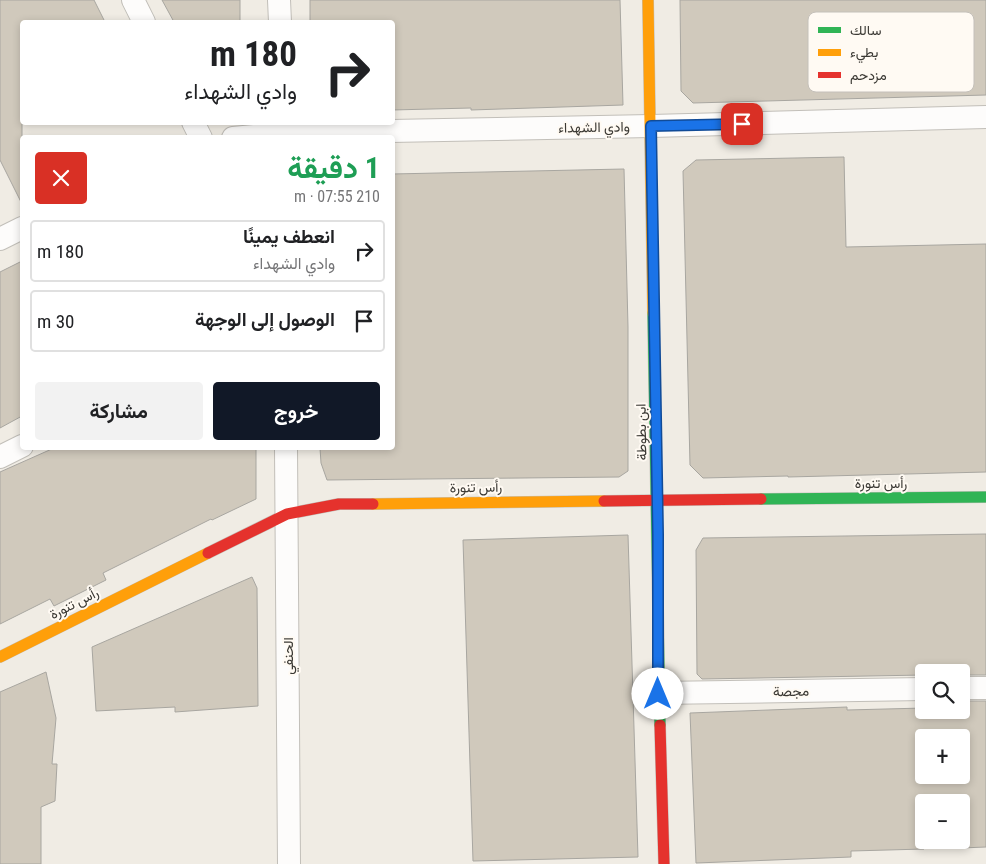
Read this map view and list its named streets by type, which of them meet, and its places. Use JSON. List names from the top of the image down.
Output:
{
  "streets": {
    "street": [
      "وادي الشهداء",
      "ابن بطوطة",
      "رأس تنورة",
      "الحنفي",
      "مجصة"
    ]
  },
  "crossings": [
    ["وادي الشهداء", "ابن بطوطة"],
    ["ابن بطوطة", "رأس تنورة"],
    ["ابن بطوطة", "مجصة"],
    ["رأس تنورة", "الحنفي"]
  ],
  "legend": ["سالك", "بطيء", "مزدحم"],
  "page": {
    "turn": ["180 m", "وادي الشهداء"],
    "heading": ["1 دقيقة", "210 m · 07:55"],
    "list": [
      {
        "name": "انعطف يمينًا",
        "note": "وادي الشهداء",
        "value": "180 m"
      },
      {
        "name": "الوصول إلى الوجهة",
        "value": "30 m"
      }
    ],
    "buttons": ["خروج", "مشاركة"],
    "map_buttons": ["+", "−"]
  }
}
